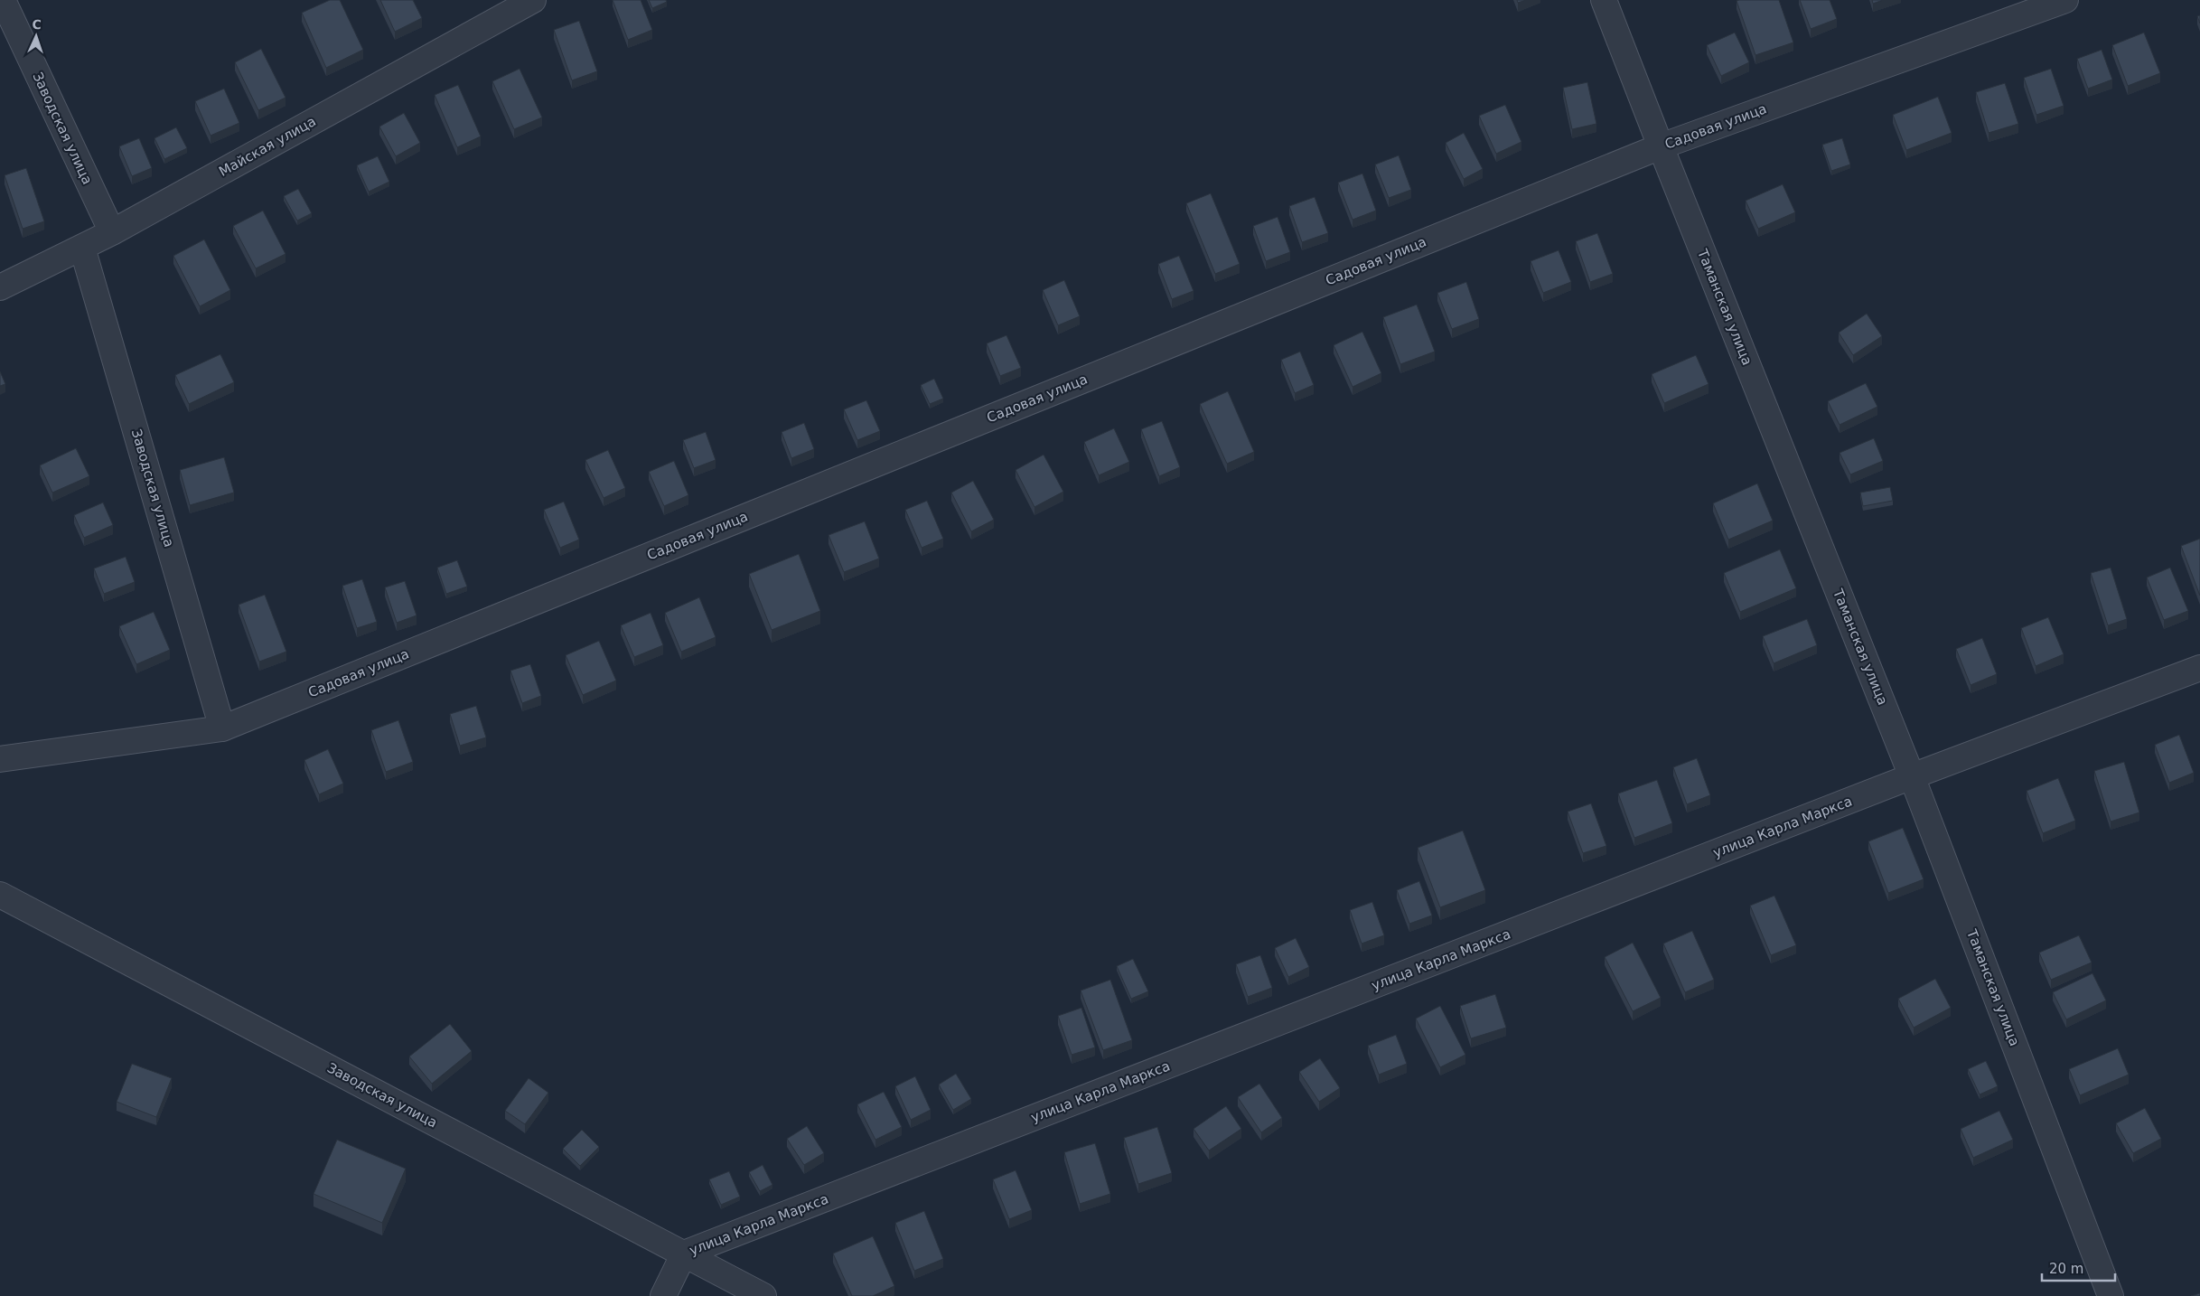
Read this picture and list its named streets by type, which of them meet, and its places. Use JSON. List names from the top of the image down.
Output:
{
  "streets": {
    "street": [
      "Садовая улица",
      "Заводская улица",
      "Майская улица",
      "Таманская улица",
      "улица Карла Маркса"
    ]
  },
  "crossings": [
    ["Садовая улица", "Заводская улица"],
    ["Садовая улица", "Таманская улица"],
    ["Заводская улица", "Майская улица"],
    ["Заводская улица", "улица Карла Маркса"],
    ["Таманская улица", "улица Карла Маркса"]
  ],
  "scale_bar": "20 m",
  "north": "top"
}
